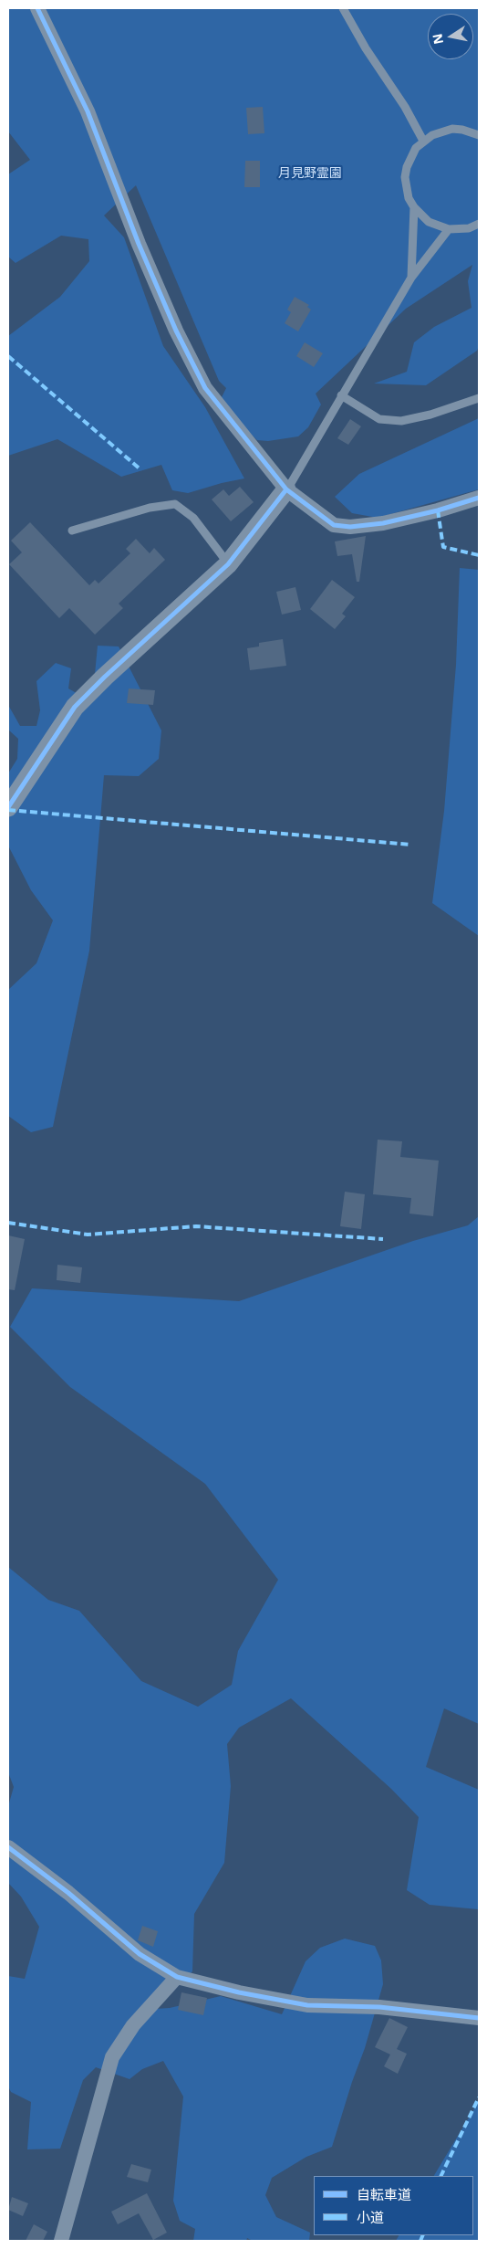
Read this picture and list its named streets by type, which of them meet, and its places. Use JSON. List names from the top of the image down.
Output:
{
  "parks": ["月見野霊園"],
  "legend": ["自転車道", "小道"],
  "north": "left"
}
